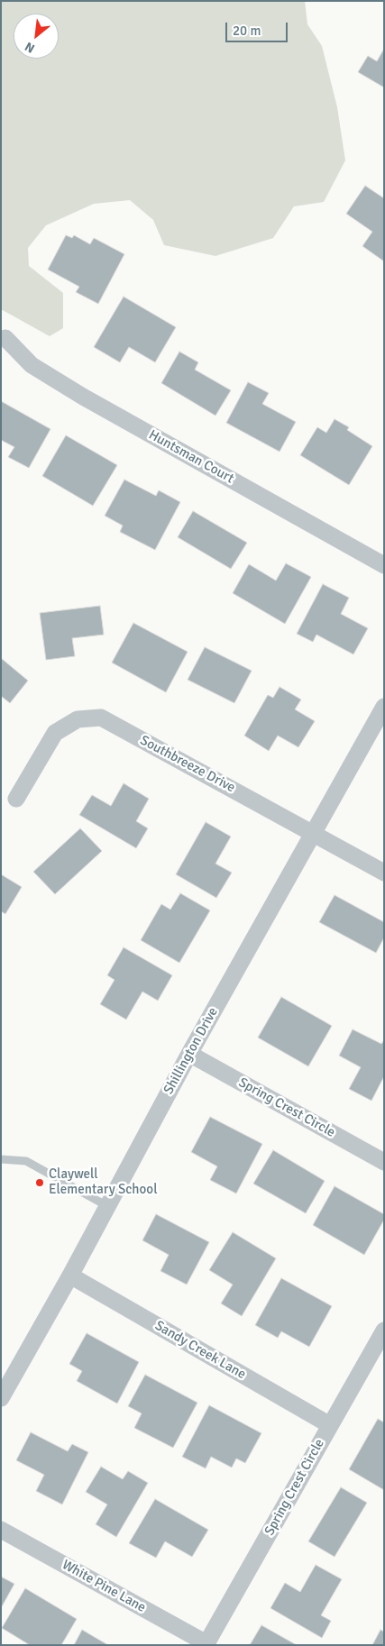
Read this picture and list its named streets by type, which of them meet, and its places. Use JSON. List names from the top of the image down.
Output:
{
  "streets": {
    "street": [
      "Huntsman Court",
      "Southbreeze Drive",
      "Shillington Drive",
      "Spring Crest Circle",
      "Sandy Creek Lane",
      "White Pine Lane"
    ]
  },
  "crossings": [
    ["Southbreeze Drive", "Shillington Drive"],
    ["Shillington Drive", "Spring Crest Circle"],
    ["Shillington Drive", "Sandy Creek Lane"],
    ["Spring Crest Circle", "Sandy Creek Lane"],
    ["Spring Crest Circle", "White Pine Lane"]
  ],
  "places": ["Claywell Elementary School"],
  "scale_bar": "20 m",
  "north": "bottom left"
}
